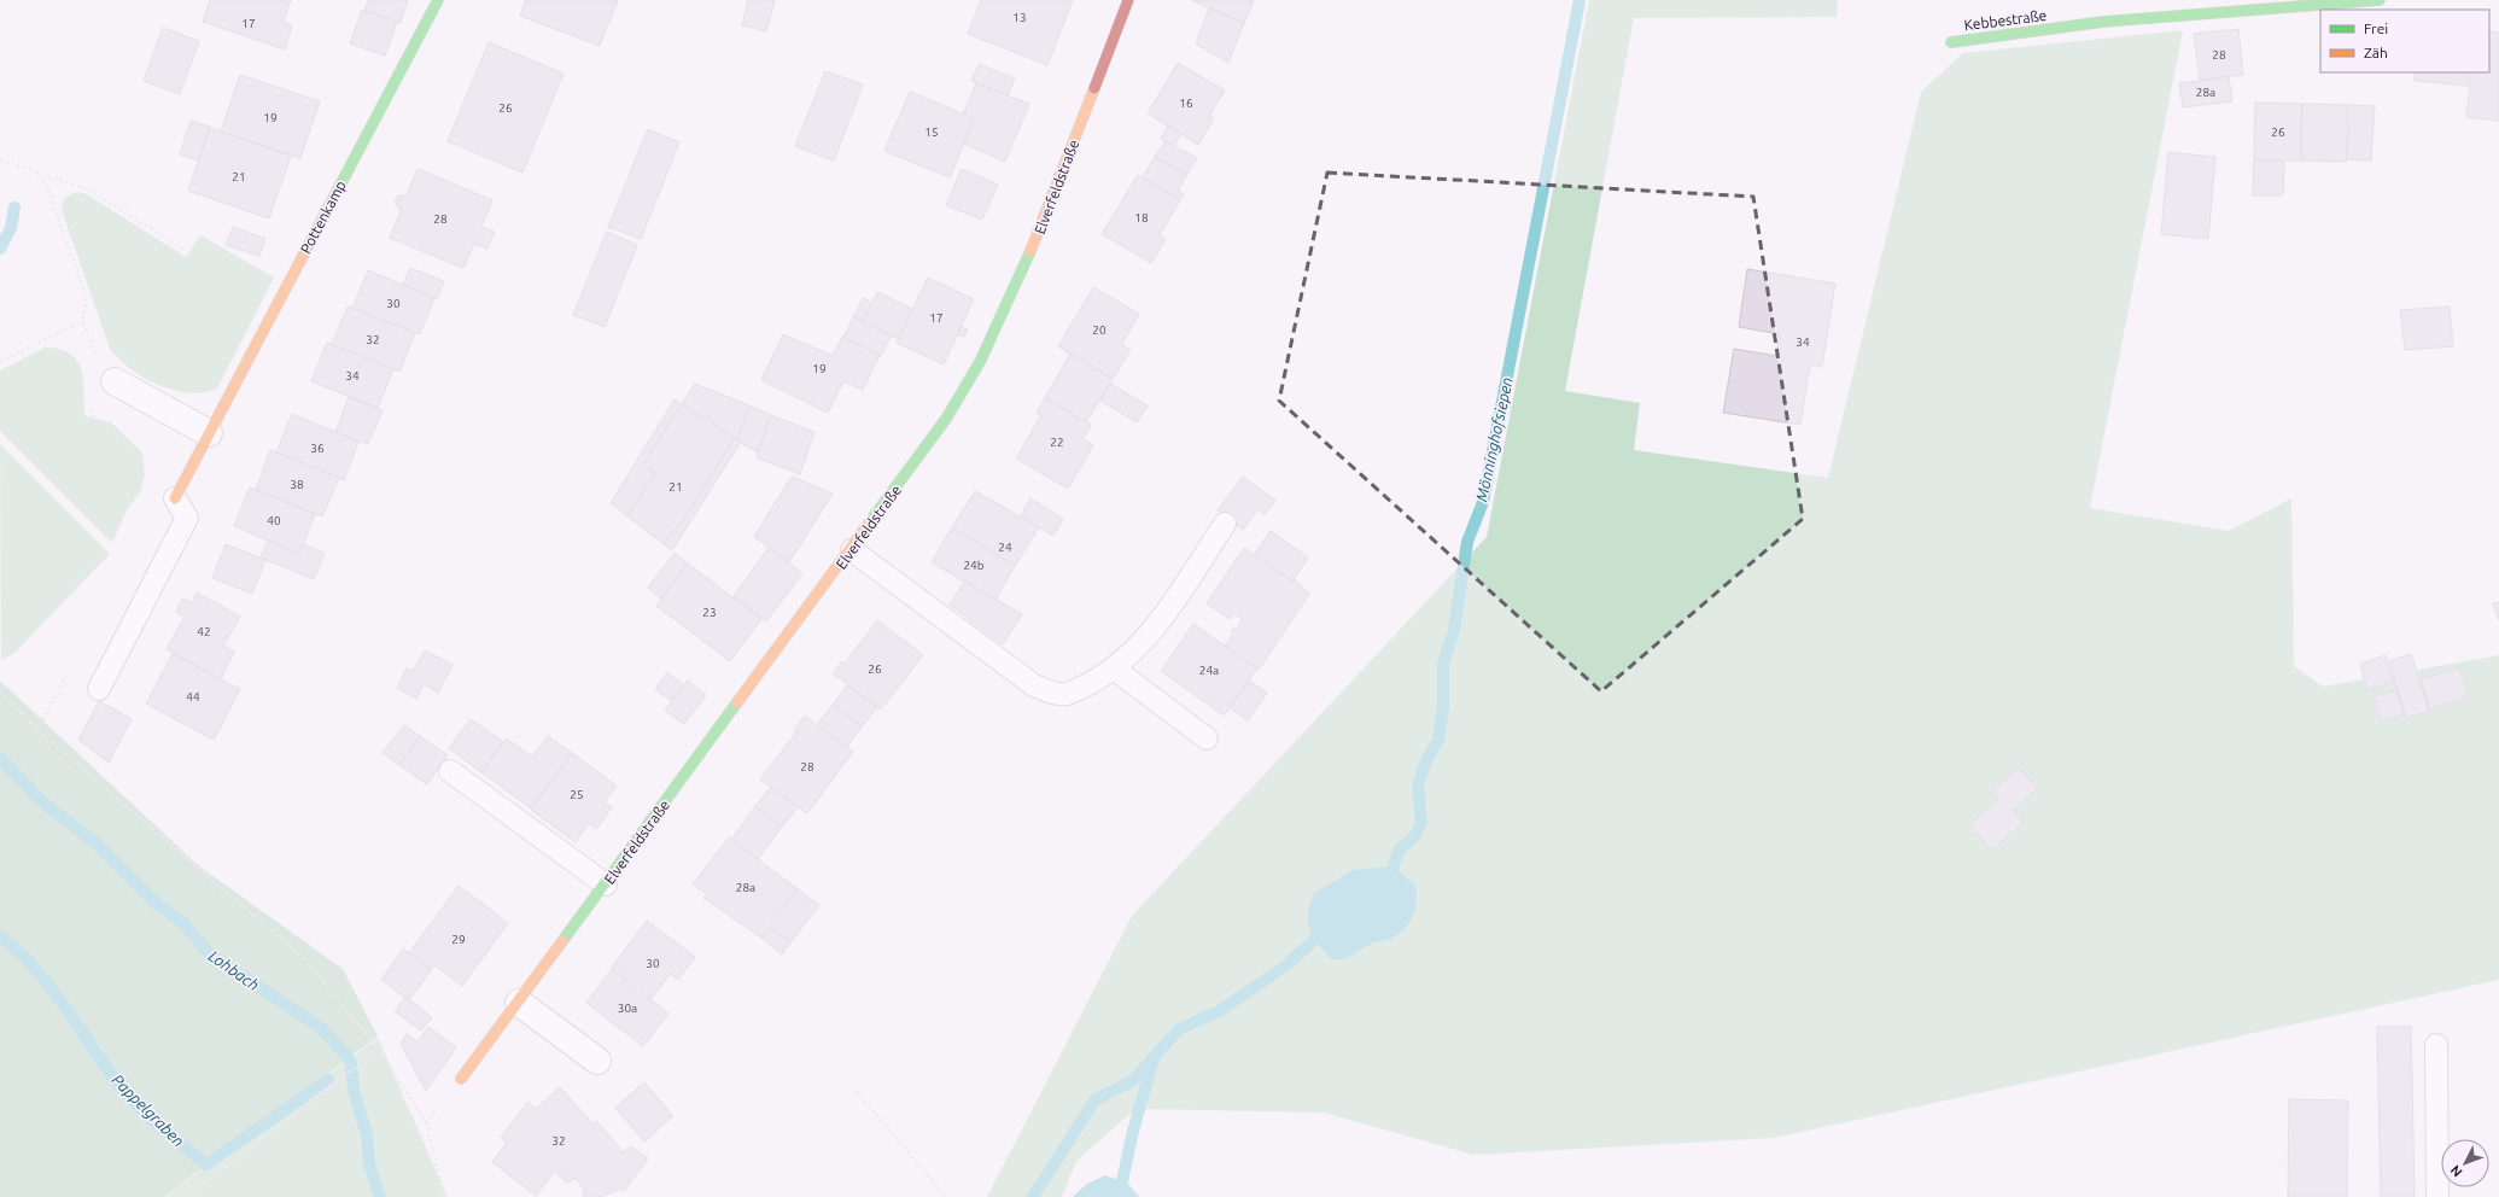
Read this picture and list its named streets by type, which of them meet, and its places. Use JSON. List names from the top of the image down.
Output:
{
  "streets": {
    "street": ["Kebbestraße", "Elverfeldstraße", "Pottenkamp"]
  },
  "water": ["Mönninghofsiepen", "Lohbach", "Pappelgraben"],
  "house_numbers": [
    "13",
    "17",
    "28",
    "28a",
    "16",
    "26",
    "19",
    "15",
    "26",
    "21",
    "18",
    "28",
    "30",
    "17",
    "20",
    "32",
    "34",
    "19",
    "34",
    "22",
    "36",
    "38",
    "21",
    "40",
    "24",
    "24b",
    "23",
    "42",
    "26",
    "24a",
    "44",
    "28",
    "25",
    "28a",
    "29",
    "30",
    "30a",
    "32"
  ],
  "legend": ["Frei", "Zäh"],
  "north": "bottom left"
}
